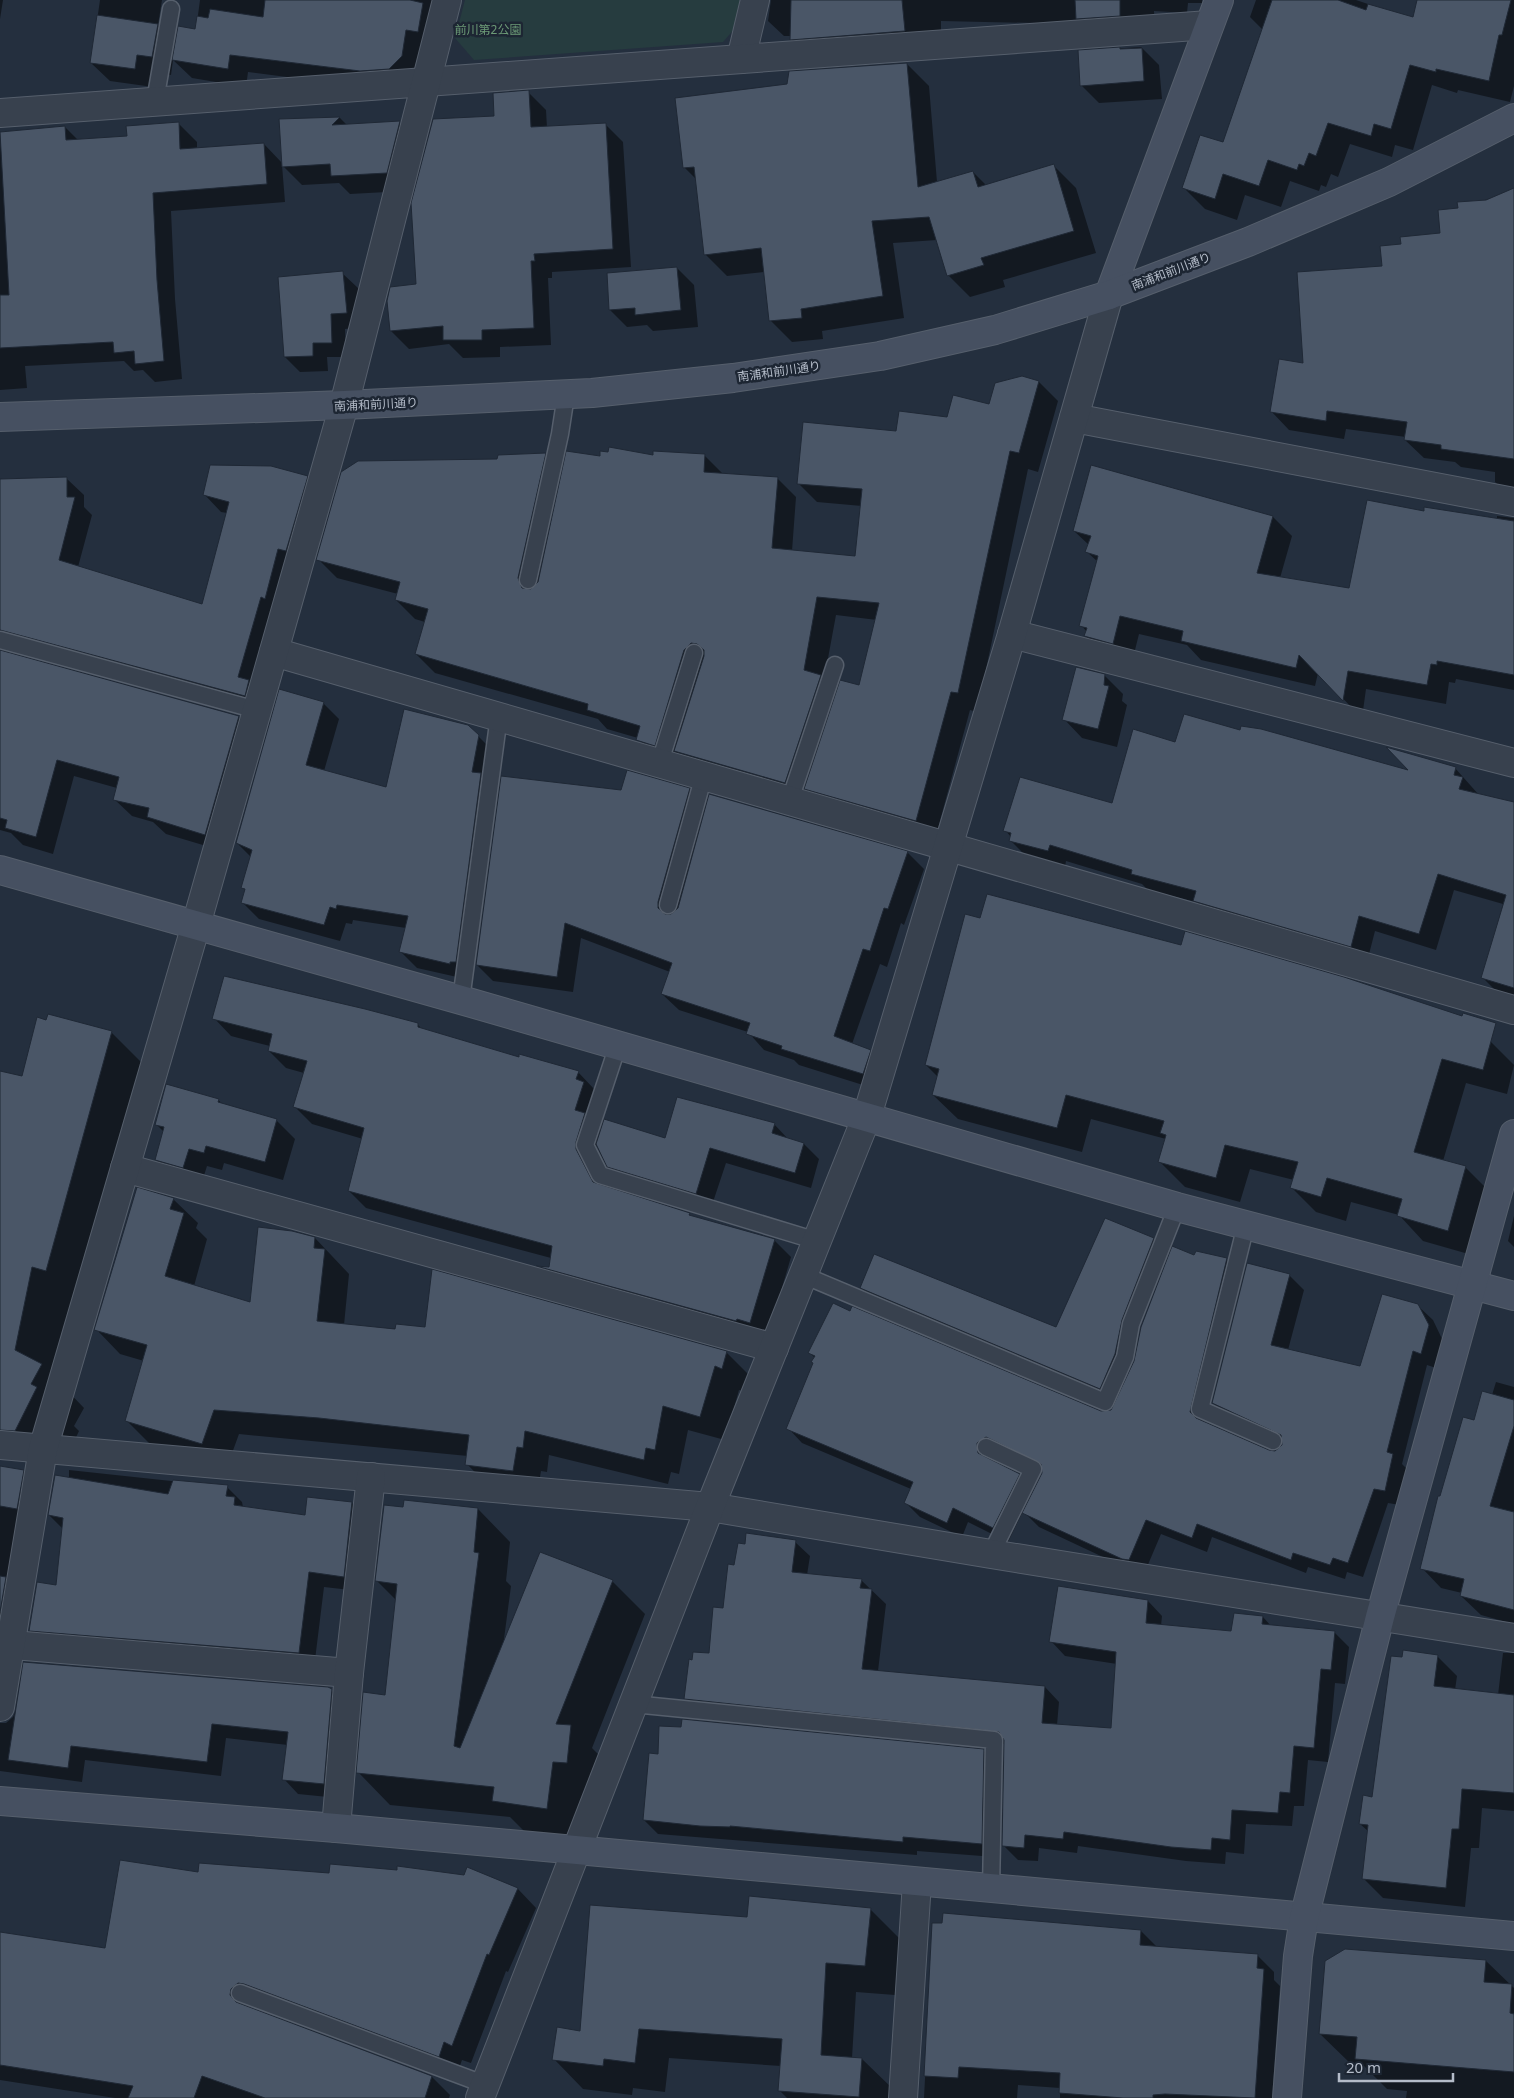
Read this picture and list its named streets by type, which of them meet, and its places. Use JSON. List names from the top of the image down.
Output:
{
  "streets": {
    "street": ["南浦和前川通り"]
  },
  "parks": ["前川第2公園"],
  "scale_bar": "20 m"
}
